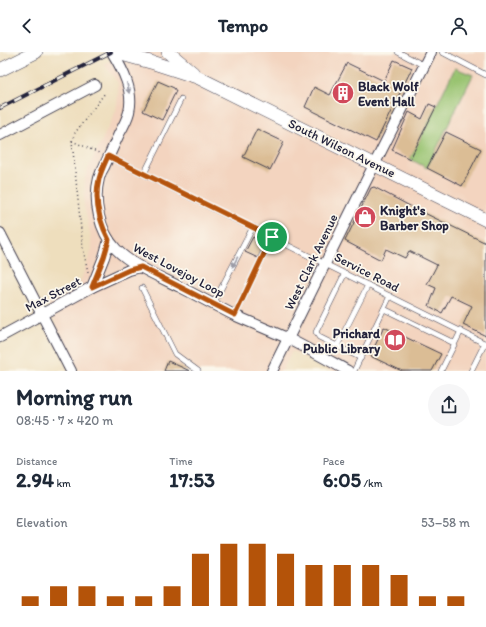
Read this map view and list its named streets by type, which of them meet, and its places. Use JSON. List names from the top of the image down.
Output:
{
  "streets": {
    "main road": ["South Wilson Avenue"],
    "street": ["West Clark Avenue", "West Lovejoy Loop", "Max Street"],
    "lane": ["Service Road"]
  },
  "crossings": [
    ["South Wilson Avenue", "West Clark Avenue"],
    ["South Wilson Avenue", "West Lovejoy Loop"],
    ["West Clark Avenue", "West Lovejoy Loop"],
    ["West Clark Avenue", "Service Road"],
    ["West Lovejoy Loop", "Service Road"],
    ["West Lovejoy Loop", "Max Street"]
  ],
  "places": {
    "building": ["Black Wolf Event Hall"],
    "shop": ["Knight's Barber Shop"],
    "library": ["Prichard Public Library"]
  },
  "page": {
    "header": "Tempo",
    "heading": ["Morning run", "08:45 · 7 × 420 m"],
    "stats": [
      ["Distance", "2.94 km"],
      ["Time", "17:53"],
      ["Pace", "6:05 /km"]
    ],
    "chart": ["Elevation", "53–58 m"]
  }
}
